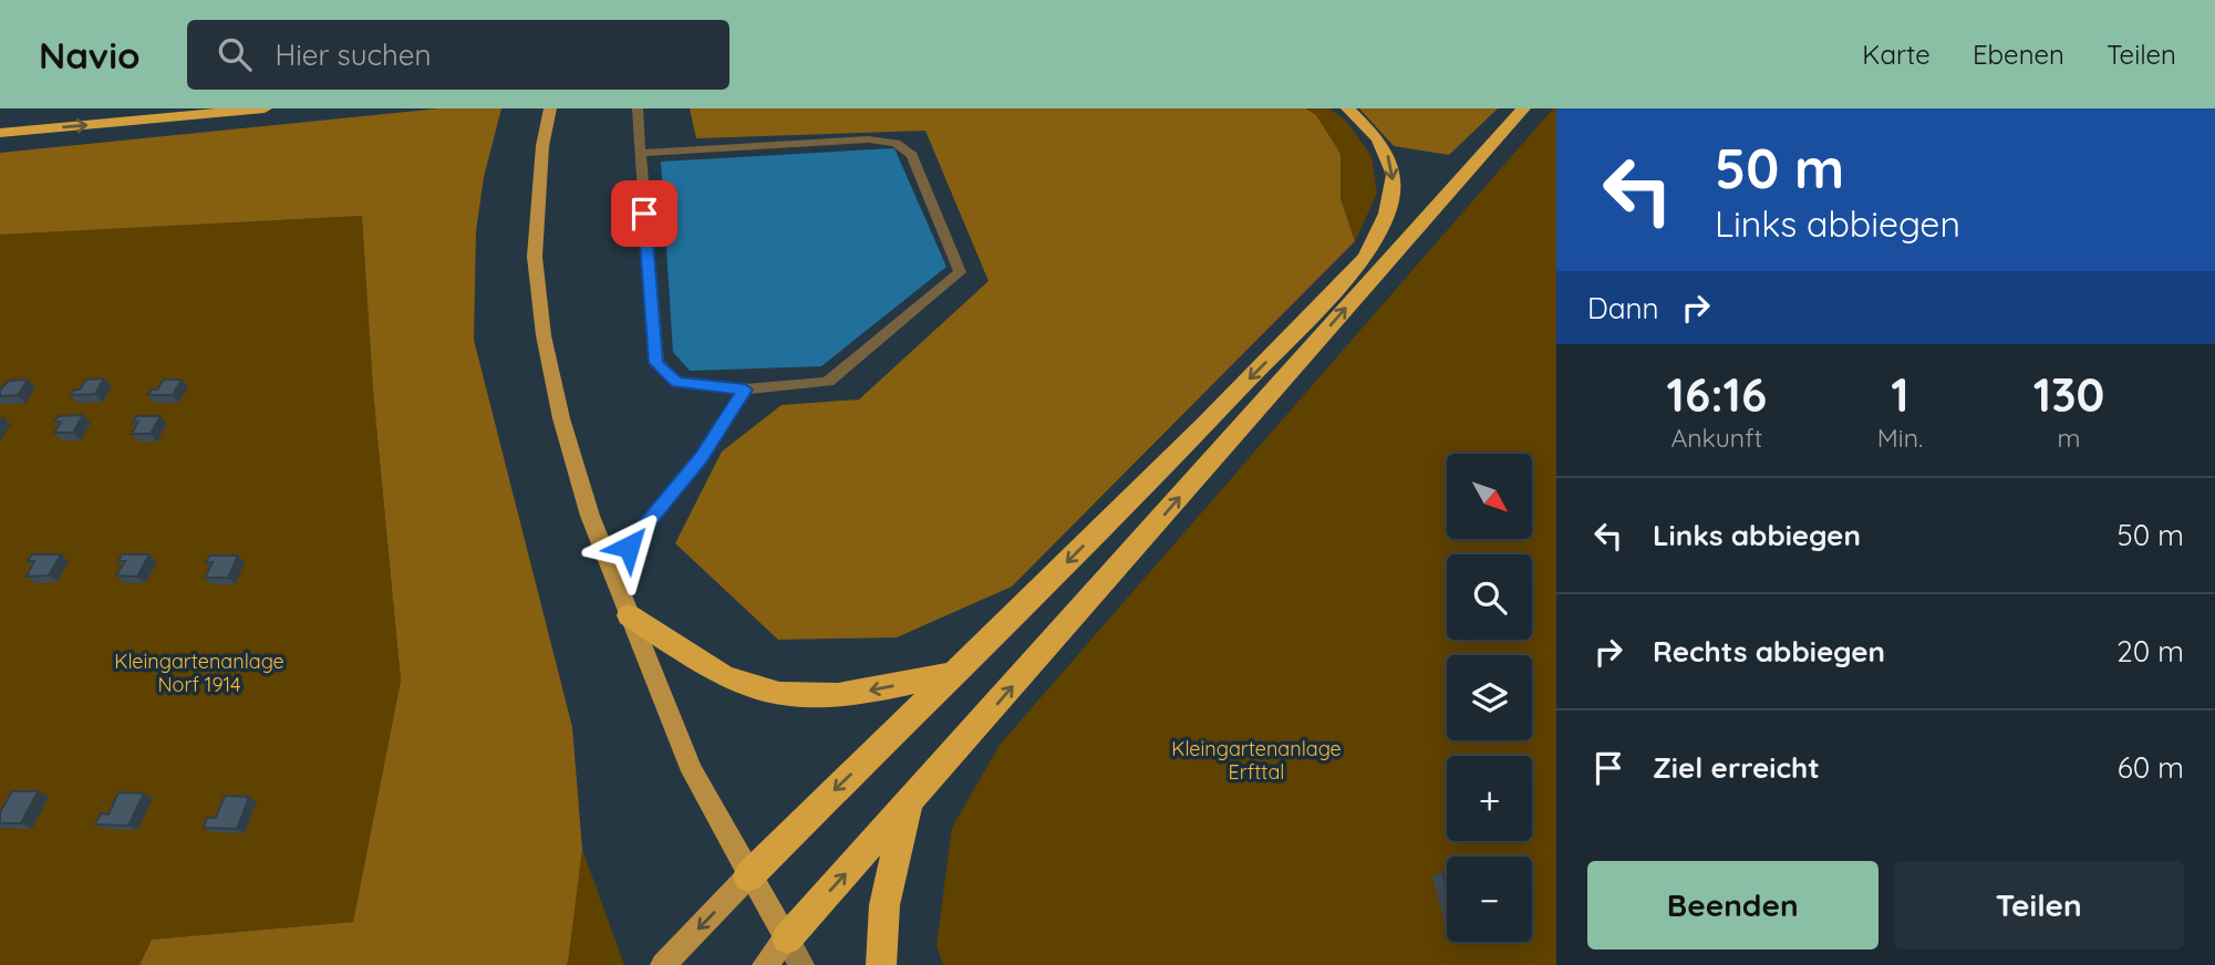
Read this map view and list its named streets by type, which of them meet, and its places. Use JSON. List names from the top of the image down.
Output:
{
  "parks": ["Kleingartenanlage Norf 1914", "Kleingartenanlage Erfttal"],
  "north": "bottom right",
  "page": {
    "header": "Navio",
    "search": "Hier suchen",
    "nav": ["Karte", "Ebenen", "Teilen"],
    "turn": ["50 m", "Links abbiegen"],
    "then": "Dann",
    "eta": [
      "16:16",
      "Ankunft",
      "1",
      "Min.",
      "130",
      "m"
    ],
    "map_buttons": ["+", "−"],
    "list": [
      {
        "name": "Links abbiegen",
        "value": "50 m"
      },
      {
        "name": "Rechts abbiegen",
        "value": "20 m"
      },
      {
        "name": "Ziel erreicht",
        "value": "60 m"
      }
    ],
    "buttons": ["Beenden", "Teilen"]
  }
}
